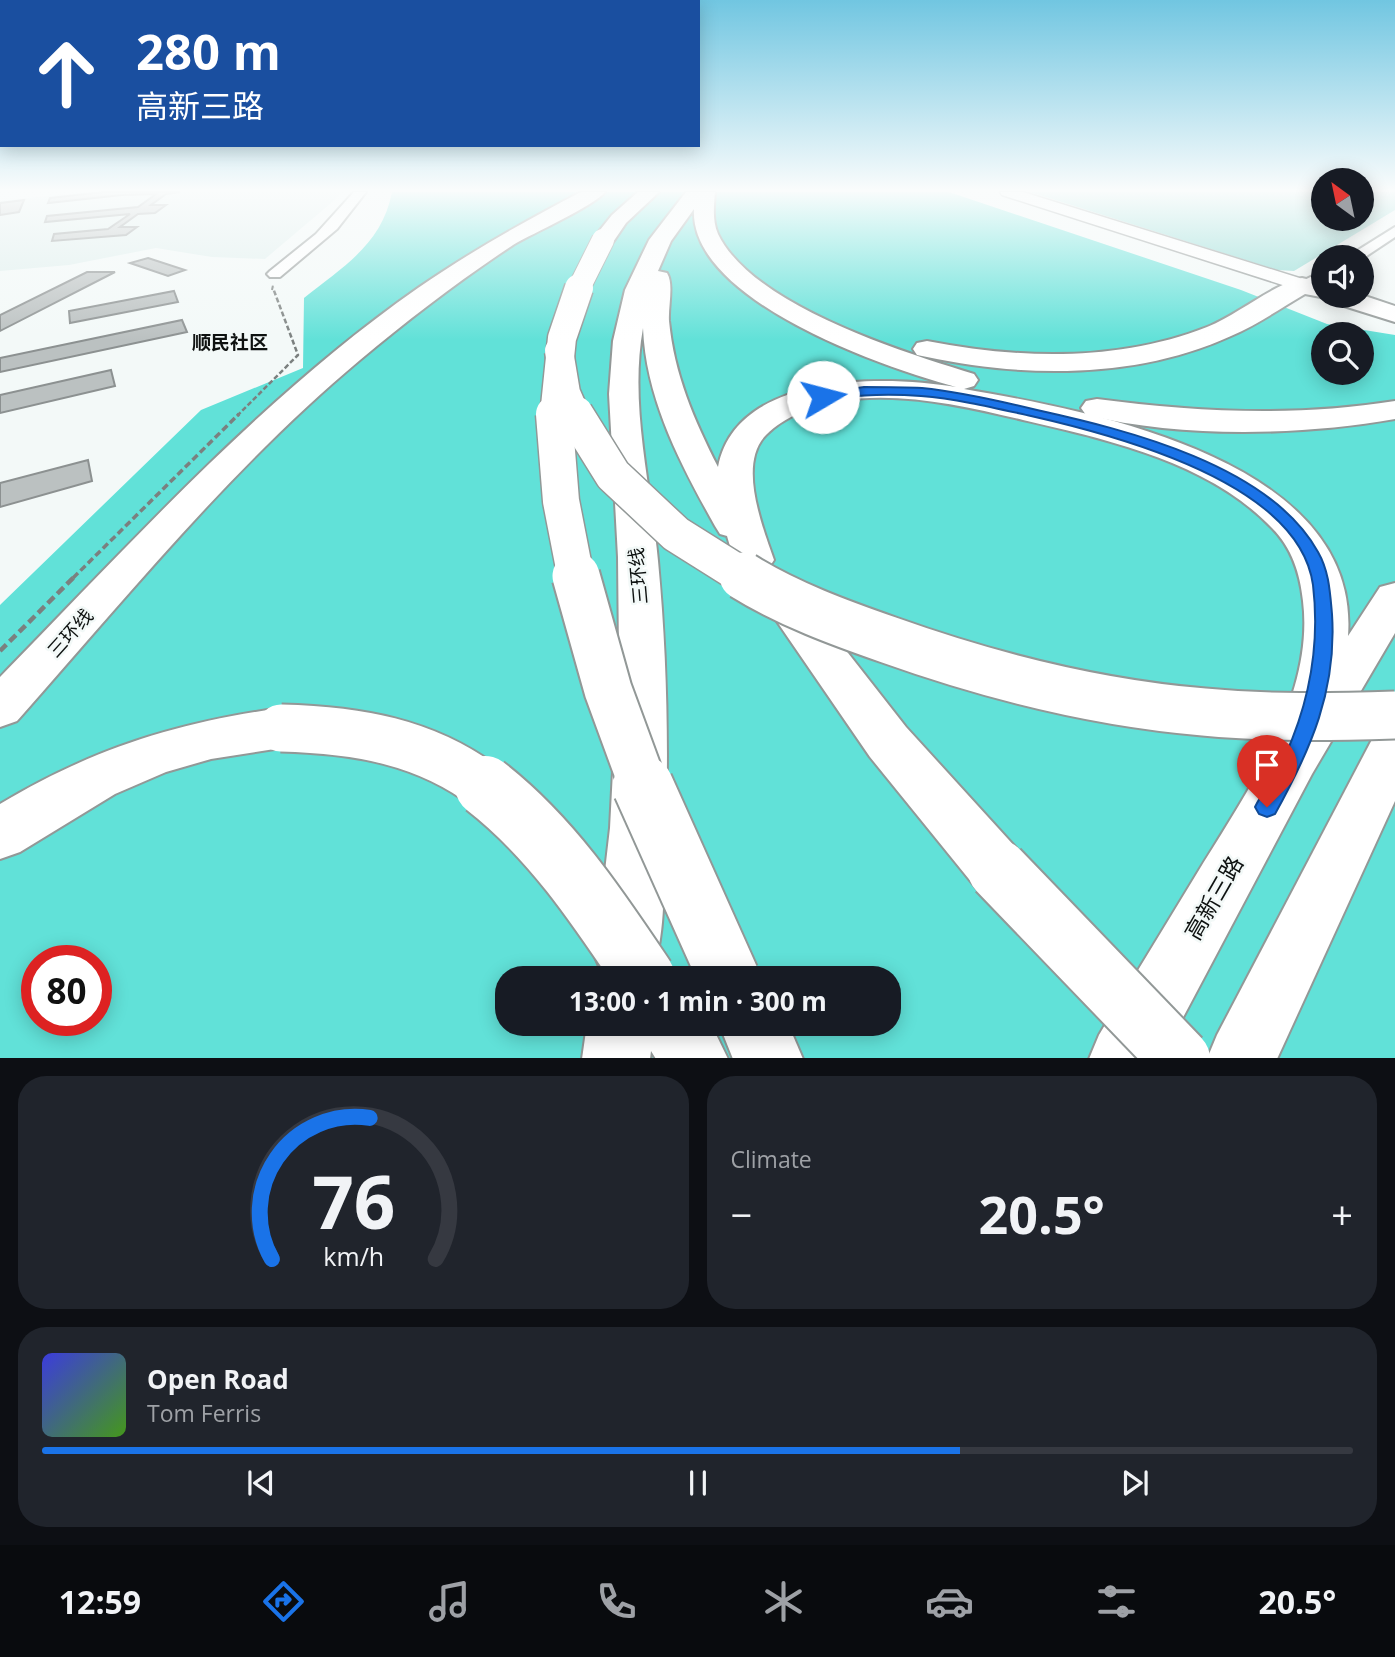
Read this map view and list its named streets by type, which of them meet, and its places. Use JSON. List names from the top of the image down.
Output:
{
  "streets": {
    "highway": ["三环线", "高新三路"]
  },
  "districts": ["顺民社区"],
  "north": "top left",
  "page": {
    "turn": ["280 m", "高新三路"],
    "limit": "80",
    "trip": "13:00 · 1 min · 300 m",
    "tile": "Climate",
    "heat": ["−", "20.5°", "+"],
    "song": ["Open Road", "Tom Ferris"],
    "tabs": ["12:59", "20.5°"],
    "gauge": ["76", "km/h"]
  }
}
